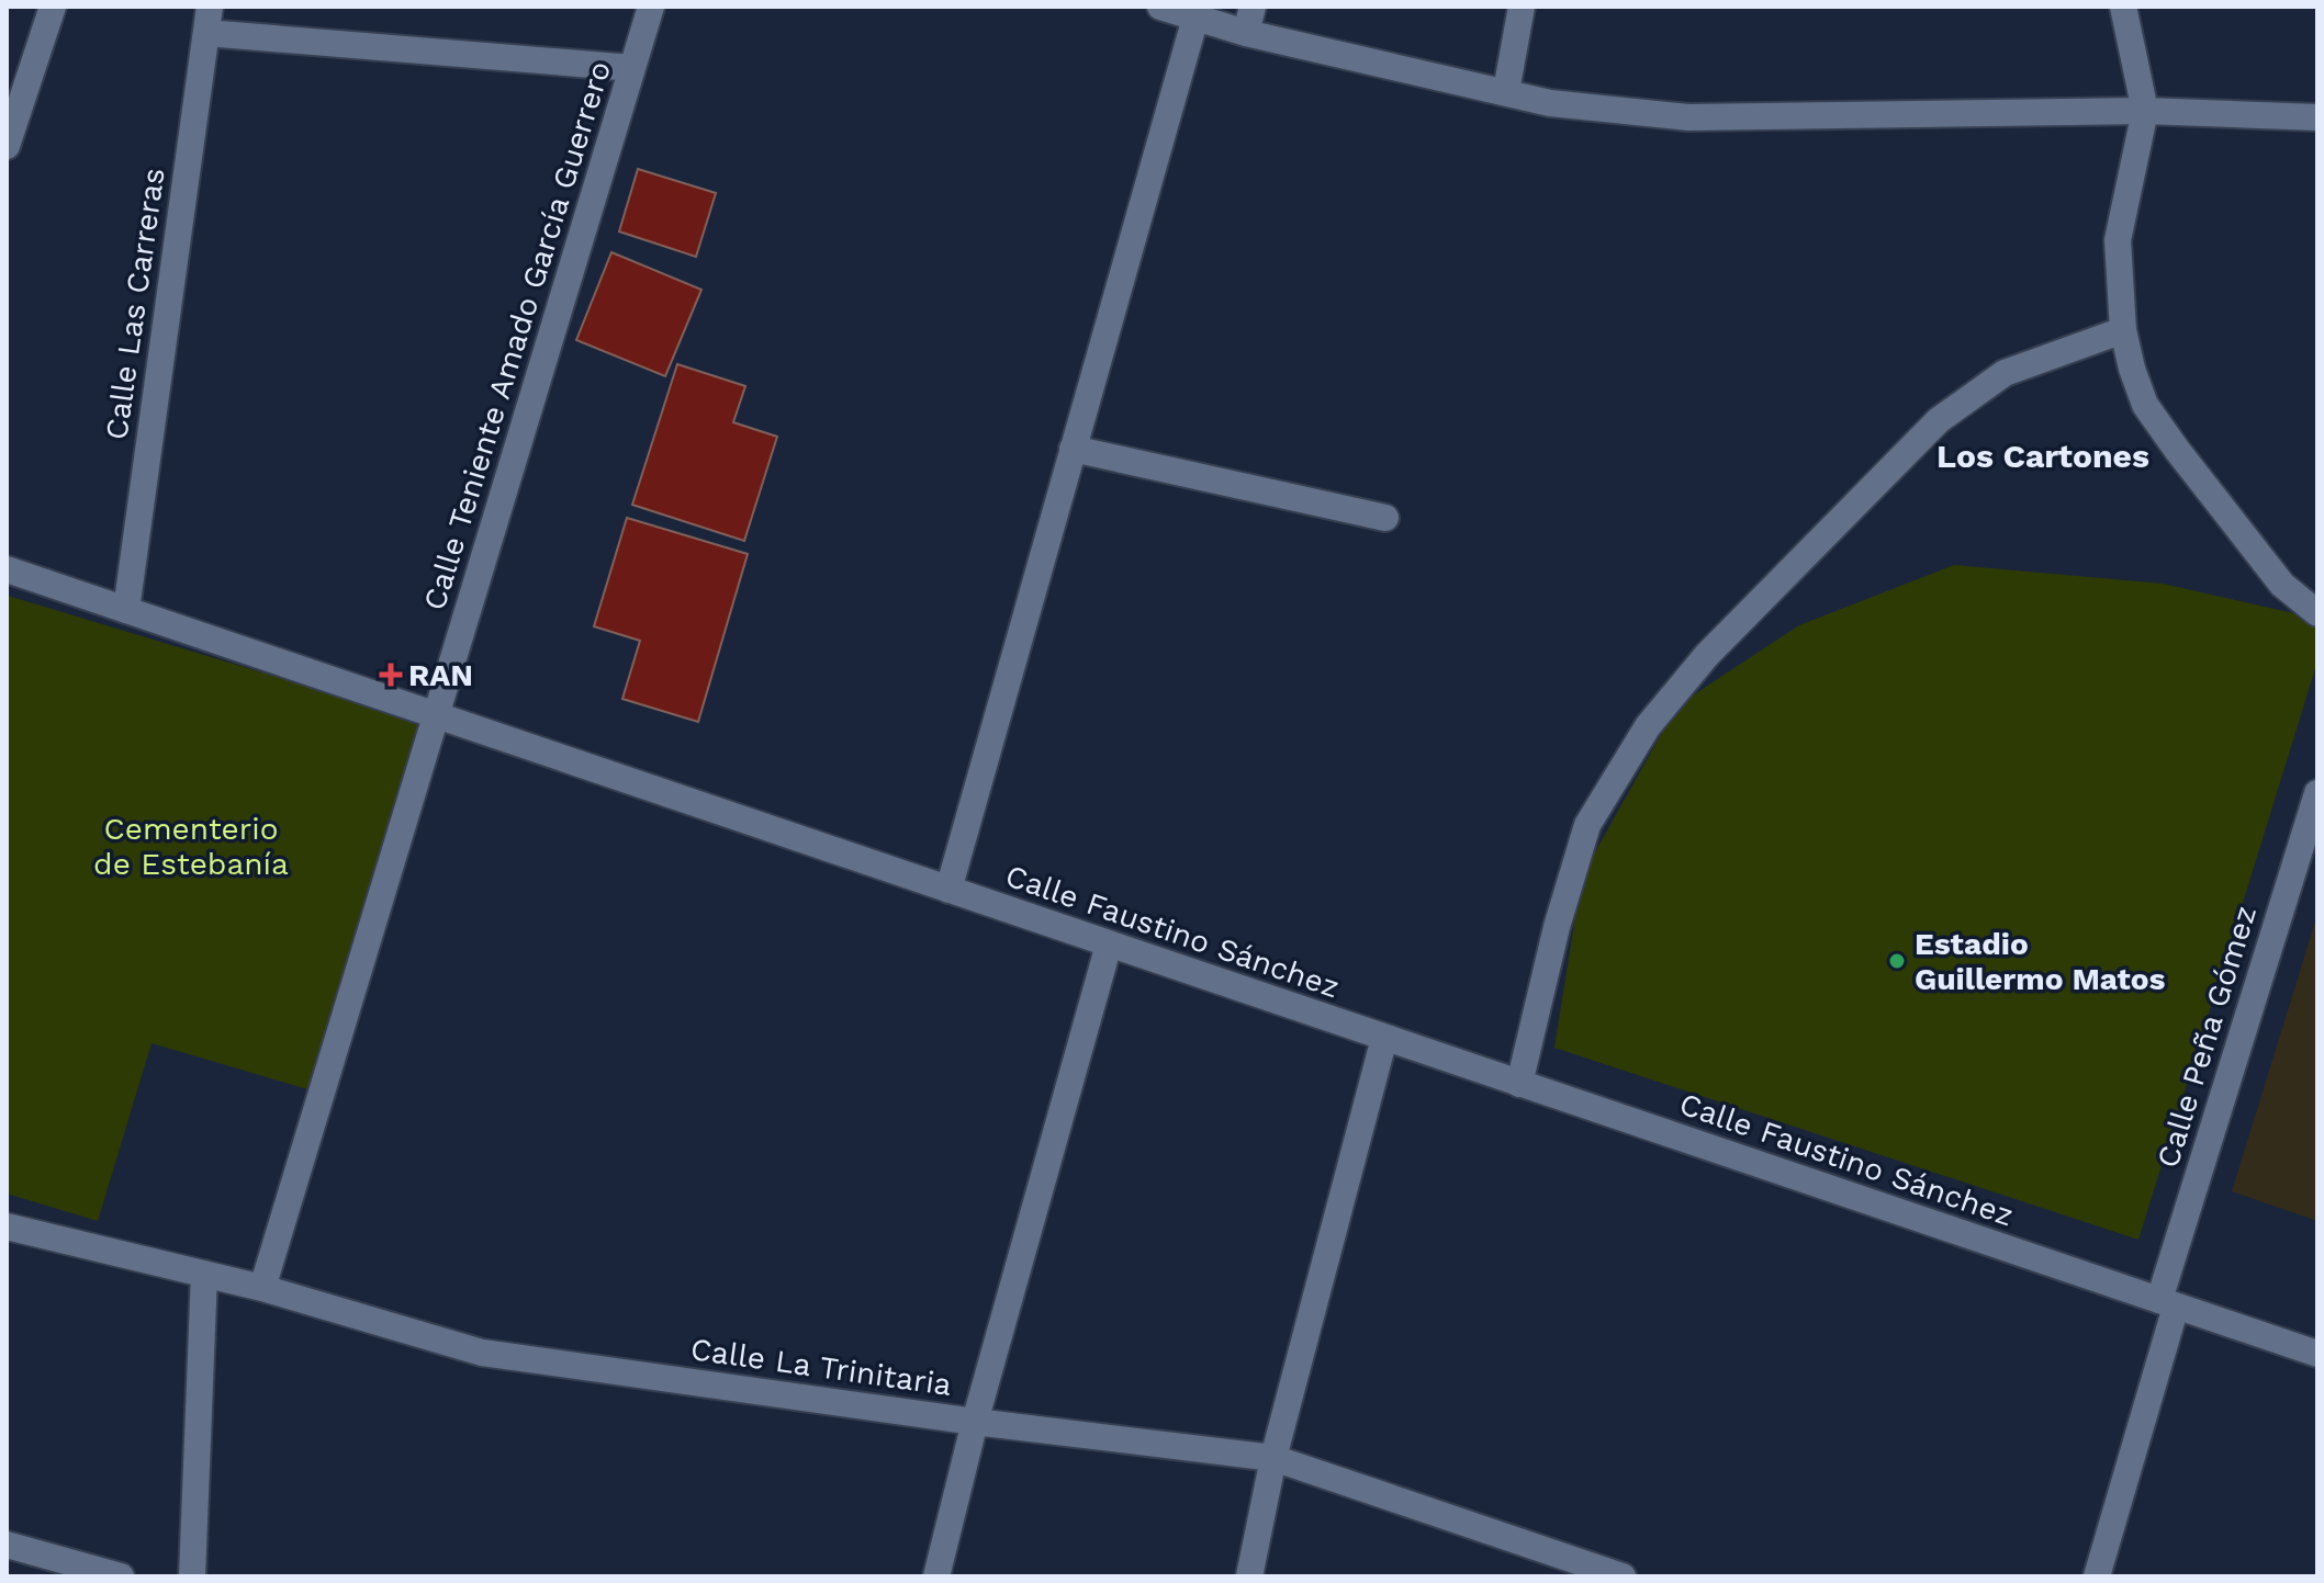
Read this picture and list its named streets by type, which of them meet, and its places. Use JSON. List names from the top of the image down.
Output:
{
  "streets": {
    "street": [
      "Calle Las Carreras",
      "Calle Teniente Amado García Guerrero",
      "Calle Faustino Sánchez",
      "Calle Peña Gómez",
      "Calle La Trinitaria"
    ]
  },
  "crossings": [
    ["Calle Las Carreras", "Calle Faustino Sánchez"],
    ["Calle Teniente Amado García Guerrero", "Calle Faustino Sánchez"],
    ["Calle Teniente Amado García Guerrero", "Calle La Trinitaria"],
    ["Calle Faustino Sánchez", "Calle Peña Gómez"]
  ],
  "districts": ["Los Cartones"],
  "parks": ["Cementerio de Estebanía"],
  "places": {
    "health": ["RAN"],
    "other": ["Estadio Guillermo Matos"]
  }
}
